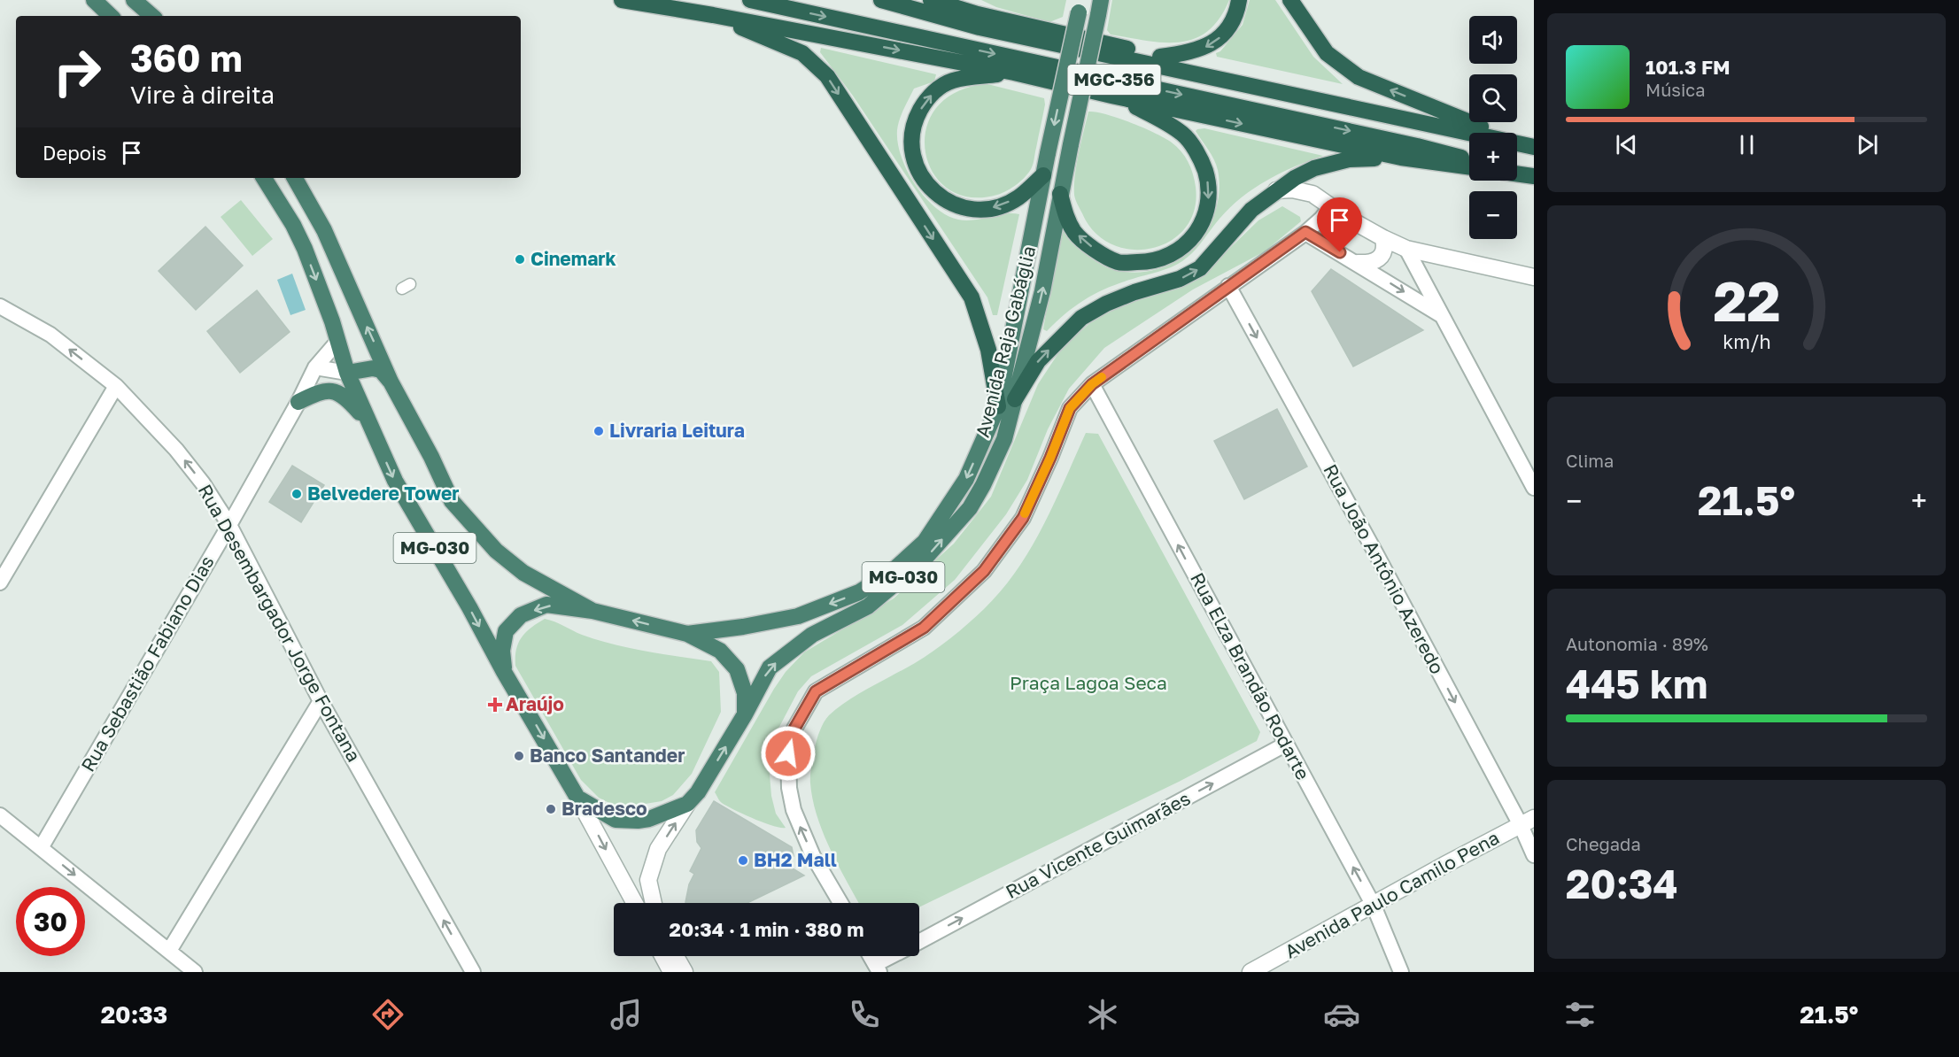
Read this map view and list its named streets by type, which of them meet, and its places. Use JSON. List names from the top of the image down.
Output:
{
  "streets": {
    "highway": ["MGC-356", "Avenida Raja Gabáglia", "MG-030"],
    "street": [
      "Rua João Antônio Azeredo",
      "Rua Desembargador Jorge Fontana",
      "Rua Sebastião Fabiano Dias",
      "Rua Elza Brandão Rodarte",
      "Rua Vicente Guimarães",
      "Avenida Paulo Camilo Pena"
    ]
  },
  "crossings": [
    ["Avenida Raja Gabáglia", "MG-030"],
    ["MG-030", "Rua Sebastião Fabiano Dias"],
    ["Rua João Antônio Azeredo", "Avenida Paulo Camilo Pena"],
    ["Rua Desembargador Jorge Fontana", "Rua Sebastião Fabiano Dias"],
    ["Rua Elza Brandão Rodarte", "Rua Vicente Guimarães"],
    ["Rua Elza Brandão Rodarte", "Avenida Paulo Camilo Pena"]
  ],
  "one_way": [
    "Rua João Antônio Azeredo",
    "Rua Desembargador Jorge Fontana",
    "Rua Elza Brandão Rodarte",
    "Rua Vicente Guimarães"
  ],
  "parks": ["Praça Lagoa Seca"],
  "places": {
    "other": [
      "Cinemark",
      "Livraria Leitura",
      "Belvedere Tower",
      "Banco Santander",
      "Bradesco",
      "BH2 Mall"
    ],
    "health": ["Araújo"]
  },
  "page": {
    "map_buttons": ["+", "−"],
    "turn": ["360 m", "Vire à direita"],
    "song": ["101.3 FM", "Música"],
    "then": "Depois",
    "tile": [
      "Clima",
      ["Autonomia · 89%", "445 km"],
      ["Chegada", "20:34"]
    ],
    "heat": ["−", "21.5°", "+"],
    "limit": "30",
    "trip": "20:34 · 1 min · 380 m",
    "tabs": ["20:33", "21.5°"],
    "gauge": ["22", "km/h"]
  }
}
